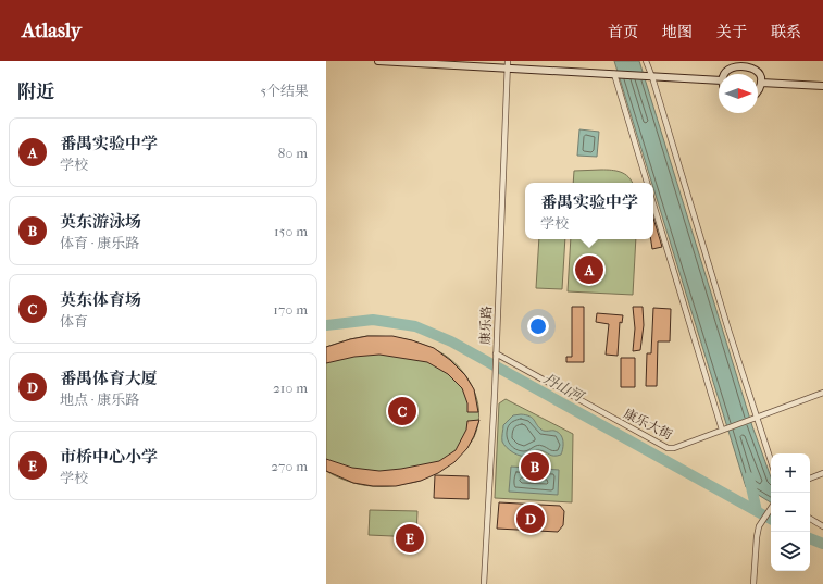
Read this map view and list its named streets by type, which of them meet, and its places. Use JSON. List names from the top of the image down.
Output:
{
  "streets": {
    "street": ["康乐路", "康乐大街"]
  },
  "crossings": [
    ["康乐路", "康乐大街"]
  ],
  "water": ["丹山河"],
  "north": "right",
  "page": {
    "header": "Atlasly",
    "nav": [
      "首页",
      "地图",
      "关于",
      "联系"
    ],
    "heading": ["附近", "5个结果"],
    "list": [
      {
        "mark": "A",
        "name": "番禺实验中学",
        "note": "学校",
        "value": "80 m"
      },
      {
        "mark": "B",
        "name": "英东游泳场",
        "note": "体育 · 康乐路",
        "value": "150 m"
      },
      {
        "mark": "C",
        "name": "英东体育场",
        "note": "体育",
        "value": "170 m"
      },
      {
        "mark": "D",
        "name": "番禺体育大厦",
        "note": "地点 · 康乐路",
        "value": "210 m"
      },
      {
        "mark": "E",
        "name": "市桥中心小学",
        "note": "学校",
        "value": "270 m"
      }
    ],
    "popup": ["番禺实验中学", "学校"],
    "pins": [
      "A",
      "C",
      "B",
      "D",
      "E"
    ],
    "map_buttons": ["+", "−"]
  }
}
